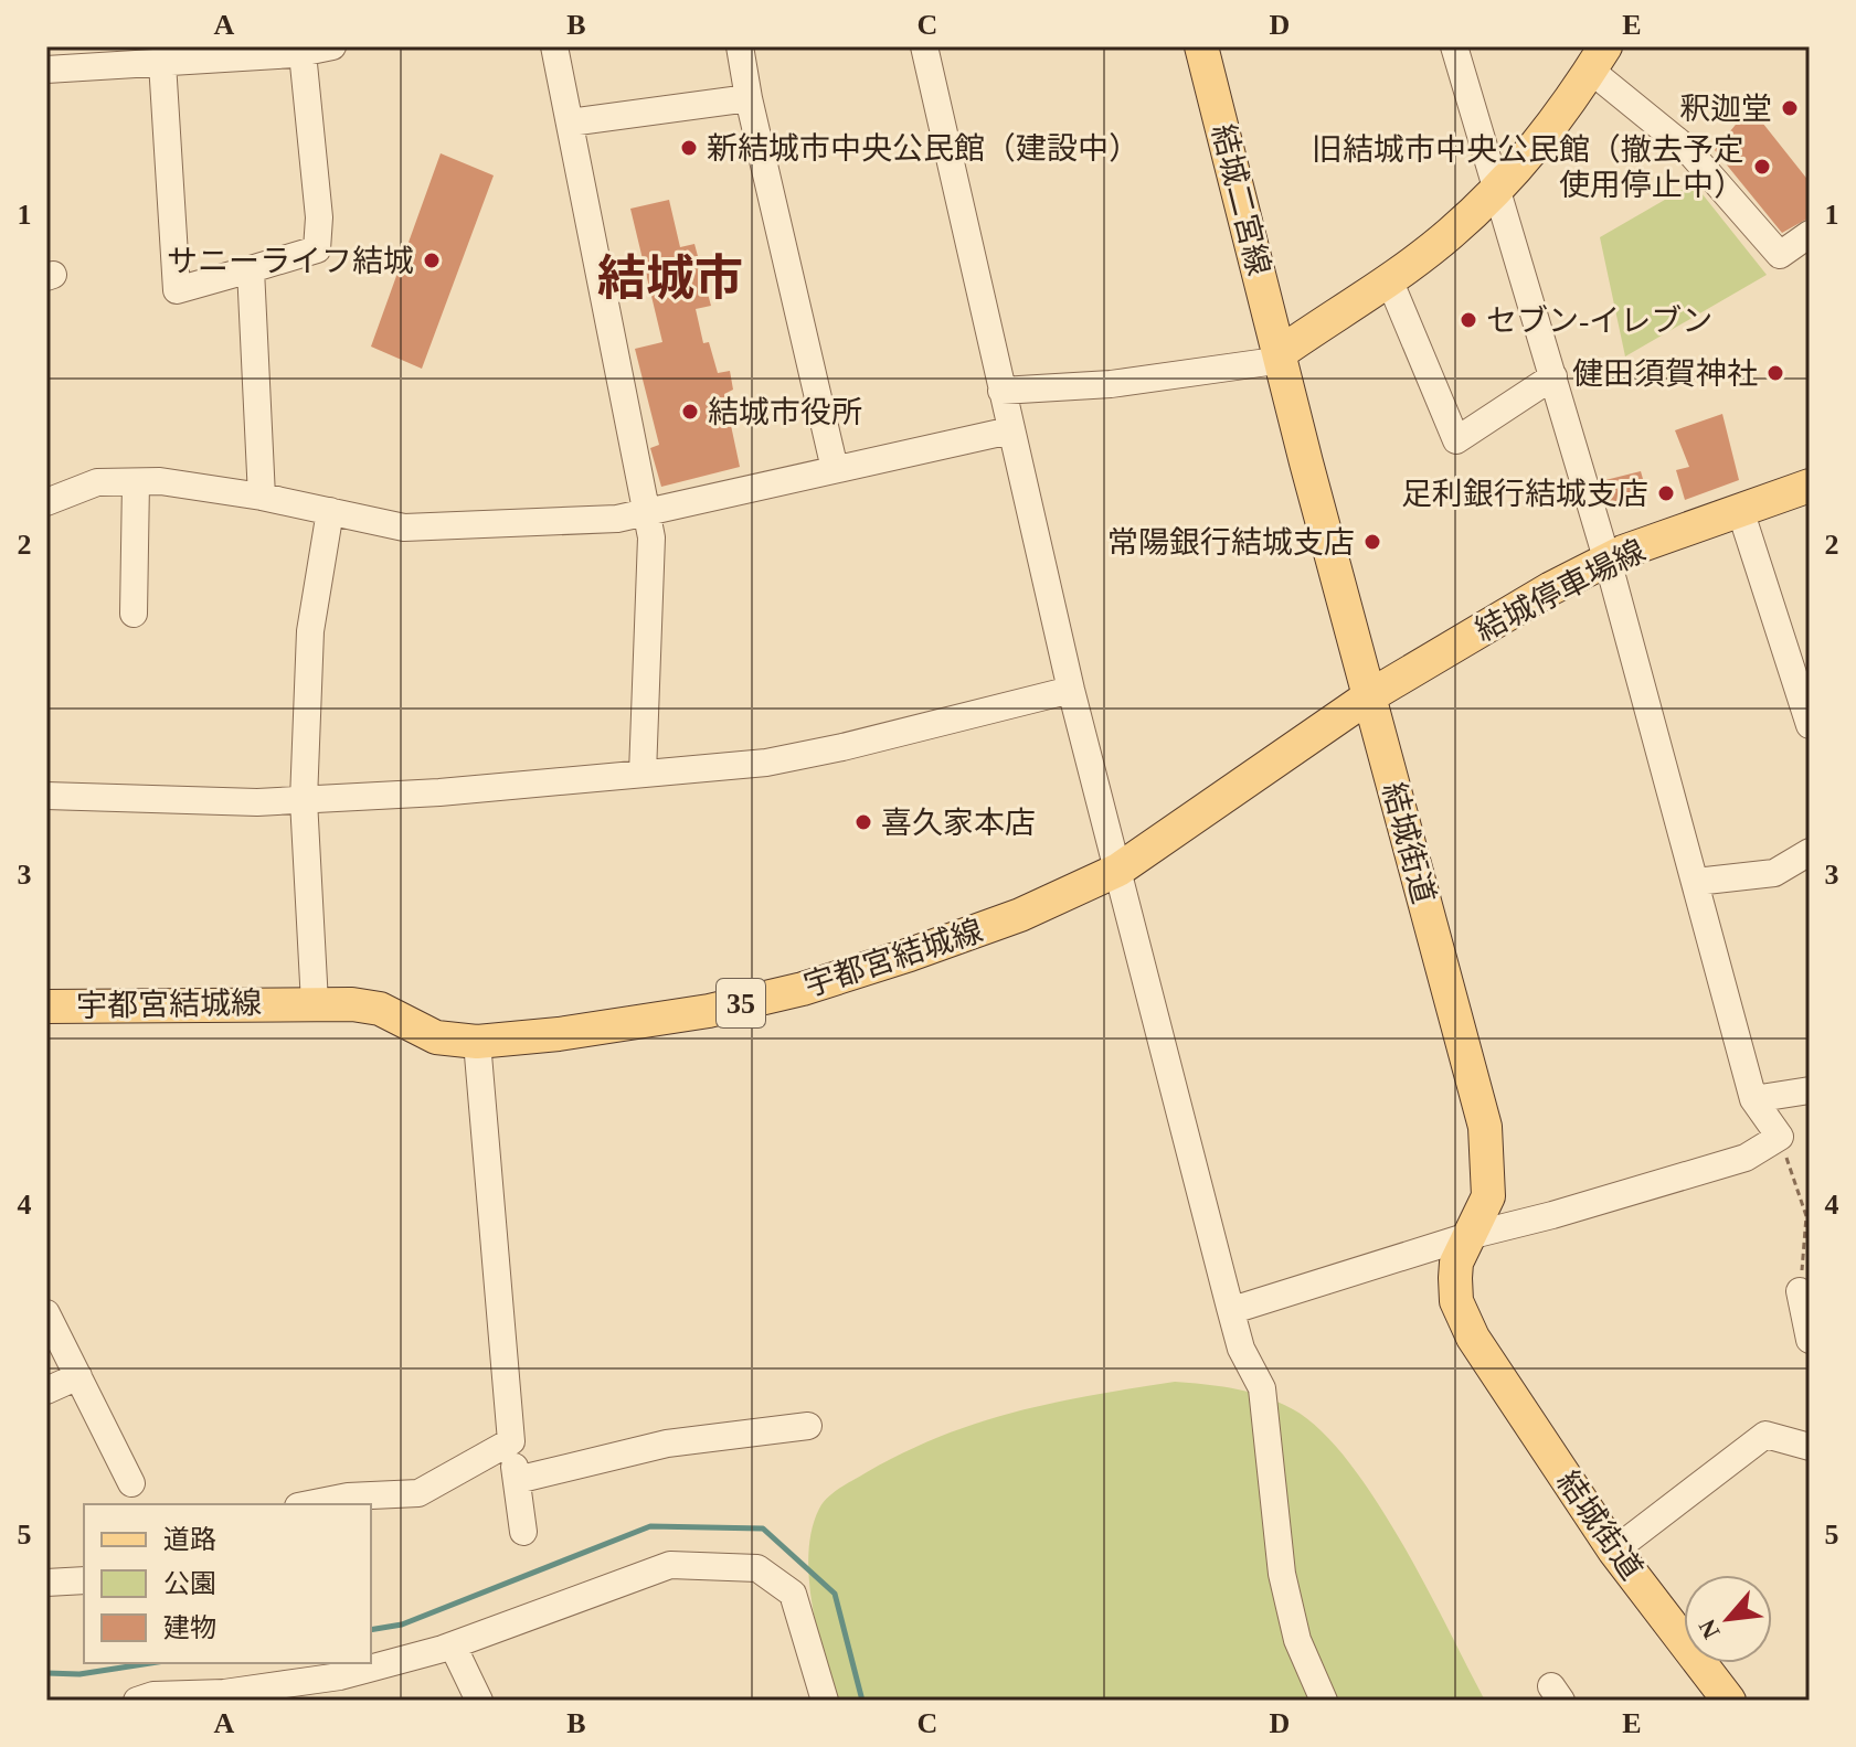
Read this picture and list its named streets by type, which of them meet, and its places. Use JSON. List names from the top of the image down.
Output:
{
  "streets": {
    "main road": [
      "結城二宮線",
      "結城停車場線",
      "結城街道",
      "宇都宮結城線",
      "35"
    ]
  },
  "crossings": [
    ["結城二宮線", "結城街道"],
    ["結城停車場線", "結城街道"],
    ["結城停車場線", "宇都宮結城線"],
    ["結城街道", "宇都宮結城線"]
  ],
  "districts": ["結城市"],
  "places": [
    "釈迦堂",
    "新結城市中央公民館（建設中）",
    "旧結城市中央公民館（撤去予定 使用停止中）",
    "サニーライフ結城",
    "セブン-イレブン",
    "健田須賀神社",
    "結城市役所",
    "足利銀行結城支店",
    "常陽銀行結城支店",
    "喜久家本店"
  ],
  "legend": ["道路", "公園", "建物"],
  "north": "bottom left",
  "grid": {
    "columns": [
      "A",
      "B",
      "C",
      "D",
      "E"
    ],
    "rows": [
      "1",
      "2",
      "3",
      "4",
      "5"
    ]
  }
}
